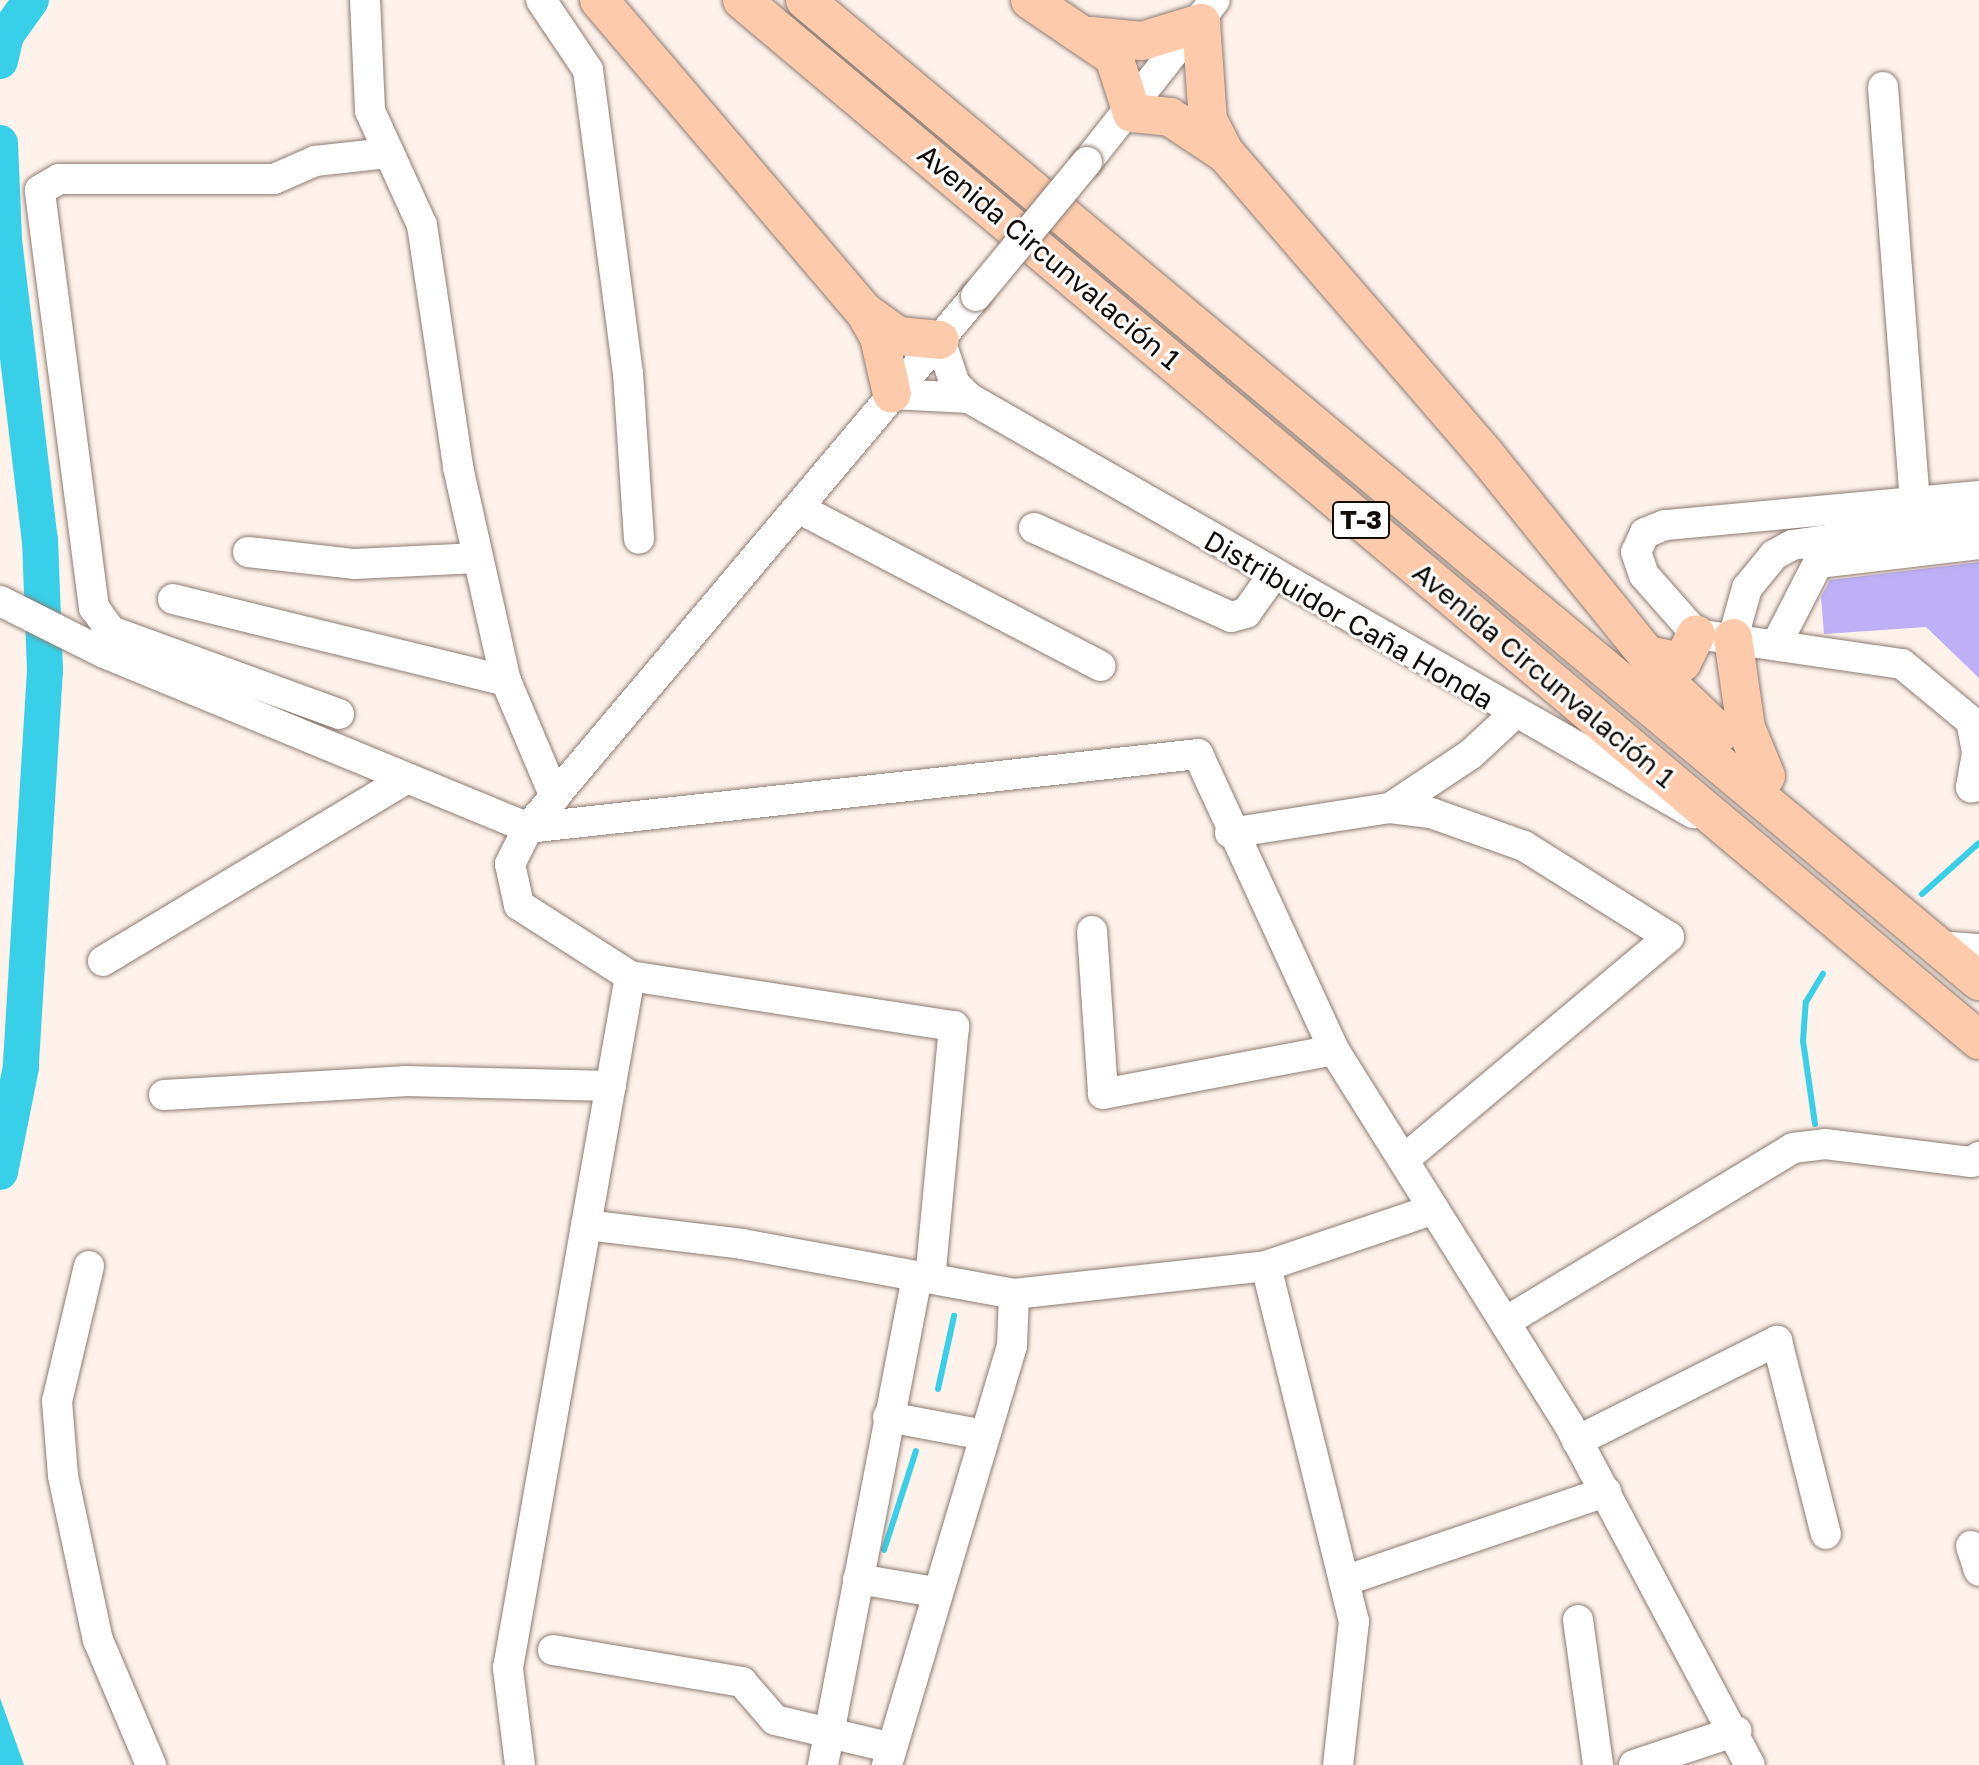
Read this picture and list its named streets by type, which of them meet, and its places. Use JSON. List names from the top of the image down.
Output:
{
  "streets": {
    "main road": ["Avenida Circunvalación 1", "T-3"],
    "street": ["Distribuidor Caña Honda"]
  },
  "crossings": [
    ["Avenida Circunvalación 1", "Distribuidor Caña Honda"]
  ]
}
